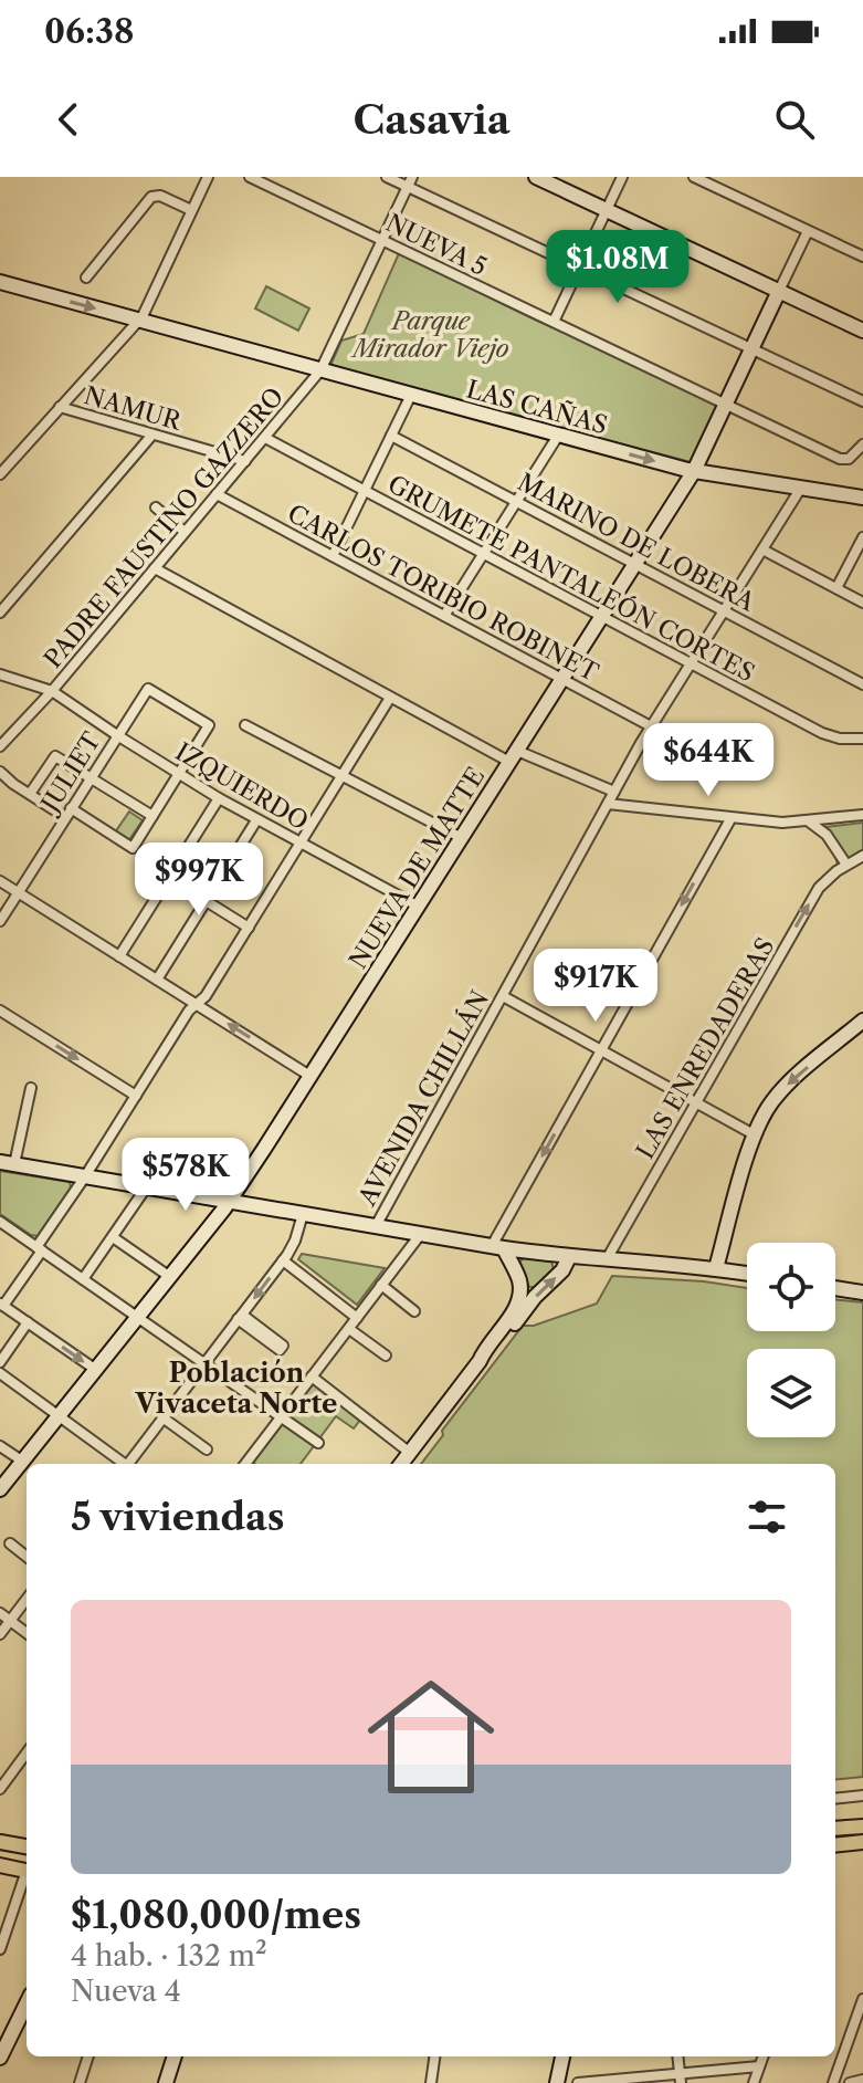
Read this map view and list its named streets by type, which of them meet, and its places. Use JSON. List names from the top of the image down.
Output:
{
  "streets": {
    "street": [
      "NUEVA 5",
      "LAS CAÑAS",
      "NAMUR",
      "PADRE FAUSTINO GAZZERO",
      "MARINO DE LOBERA",
      "GRUMETE PANTALEÓN CORTES",
      "CARLOS TORIBIO ROBINET",
      "JULIET",
      "IZQUIERDO",
      "NUEVA DE MATTE",
      "LAS ENREDADERAS",
      "AVENIDA CHILLÁN"
    ]
  },
  "crossings": [
    ["NUEVA 5", "PADRE FAUSTINO GAZZERO"],
    ["NUEVA 5", "NUEVA DE MATTE"],
    ["LAS CAÑAS", "PADRE FAUSTINO GAZZERO"],
    ["LAS CAÑAS", "NUEVA DE MATTE"],
    ["LAS CAÑAS", "AVENIDA CHILLÁN"],
    ["NAMUR", "PADRE FAUSTINO GAZZERO"],
    ["PADRE FAUSTINO GAZZERO", "GRUMETE PANTALEÓN CORTES"],
    ["PADRE FAUSTINO GAZZERO", "CARLOS TORIBIO ROBINET"],
    ["PADRE FAUSTINO GAZZERO", "IZQUIERDO"],
    ["MARINO DE LOBERA", "NUEVA DE MATTE"],
    ["MARINO DE LOBERA", "AVENIDA CHILLÁN"],
    ["GRUMETE PANTALEÓN CORTES", "NUEVA DE MATTE"],
    ["GRUMETE PANTALEÓN CORTES", "AVENIDA CHILLÁN"],
    ["CARLOS TORIBIO ROBINET", "NUEVA DE MATTE"],
    ["CARLOS TORIBIO ROBINET", "AVENIDA CHILLÁN"],
    ["JULIET", "IZQUIERDO"],
    ["IZQUIERDO", "NUEVA DE MATTE"]
  ],
  "districts": ["Población Vivaceta Norte"],
  "parks": ["Parque Mirador Viejo"],
  "page": {
    "status": "06:38",
    "header": "Casavia",
    "price": [
      "$1.08M",
      "$644K",
      "$997K",
      "$917K",
      "$578K"
    ],
    "heading": "5 viviendas",
    "list": [
      {
        "name": "$1,080,000/mes",
        "note": "4 hab. · 132 m² · Nueva 4"
      }
    ]
  }
}
